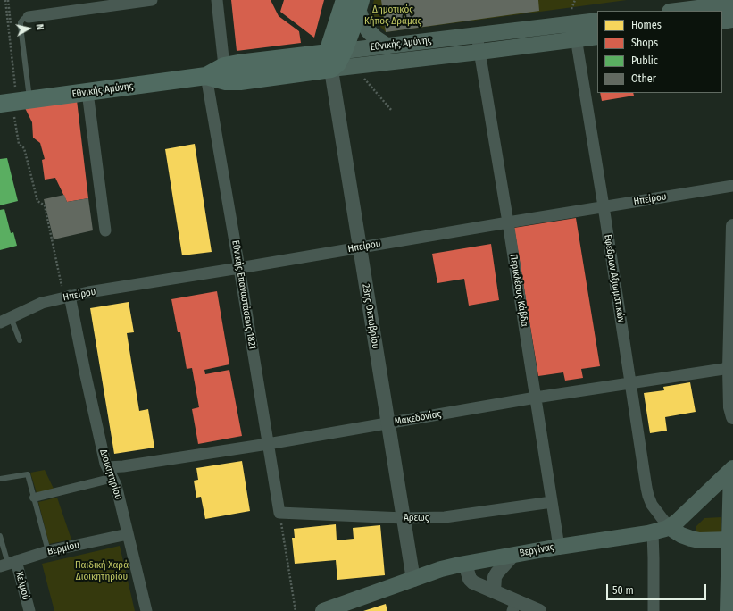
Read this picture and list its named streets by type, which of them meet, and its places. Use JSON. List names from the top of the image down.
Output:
{
  "streets": {
    "main road": ["Εθνικής Αμύνης", "Βεργίνας"],
    "street": [
      "Ηπείρου",
      "Εφέδρων Αξιωματικών",
      "Περικλέους Κάβδα",
      "Εθνικής Επαναστάσεως 1821",
      "28ης Οκτωβρίου",
      "Μακεδονίας",
      "Διοικητηρίου",
      "Άρεως",
      "Βερμίου",
      "Χελμού"
    ]
  },
  "crossings": [
    ["Εθνικής Αμύνης", "Εφέδρων Αξιωματικών"],
    ["Εθνικής Αμύνης", "Περικλέους Κάβδα"],
    ["Εθνικής Αμύνης", "Εθνικής Επαναστάσεως 1821"],
    ["Εθνικής Αμύνης", "28ης Οκτωβρίου"],
    ["Ηπείρου", "Εφέδρων Αξιωματικών"],
    ["Ηπείρου", "Περικλέους Κάβδα"],
    ["Ηπείρου", "Εθνικής Επαναστάσεως 1821"],
    ["Ηπείρου", "28ης Οκτωβρίου"],
    ["Ηπείρου", "Διοικητηρίου"],
    ["Εφέδρων Αξιωματικών", "Μακεδονίας"],
    ["Εφέδρων Αξιωματικών", "Βεργίνας"],
    ["Περικλέους Κάβδα", "Μακεδονίας"],
    ["Περικλέους Κάβδα", "Άρεως"],
    ["Περικλέους Κάβδα", "Βεργίνας"],
    ["Εθνικής Επαναστάσεως 1821", "Μακεδονίας"],
    ["Εθνικής Επαναστάσεως 1821", "Άρεως"],
    ["28ης Οκτωβρίου", "Μακεδονίας"],
    ["28ης Οκτωβρίου", "Άρεως"],
    ["28ης Οκτωβρίου", "Βεργίνας"],
    ["Μακεδονίας", "Διοικητηρίου"],
    ["Διοικητηρίου", "Βερμίου"],
    ["Βερμίου", "Χελμού"]
  ],
  "parks": ["Δημοτικός Κήπος Δράμας", "Παιδική Χαρά Διοικητηρίου"],
  "legend": [
    "Homes",
    "Shops",
    "Public",
    "Other"
  ],
  "scale_bar": "50 m",
  "north": "right"
}
